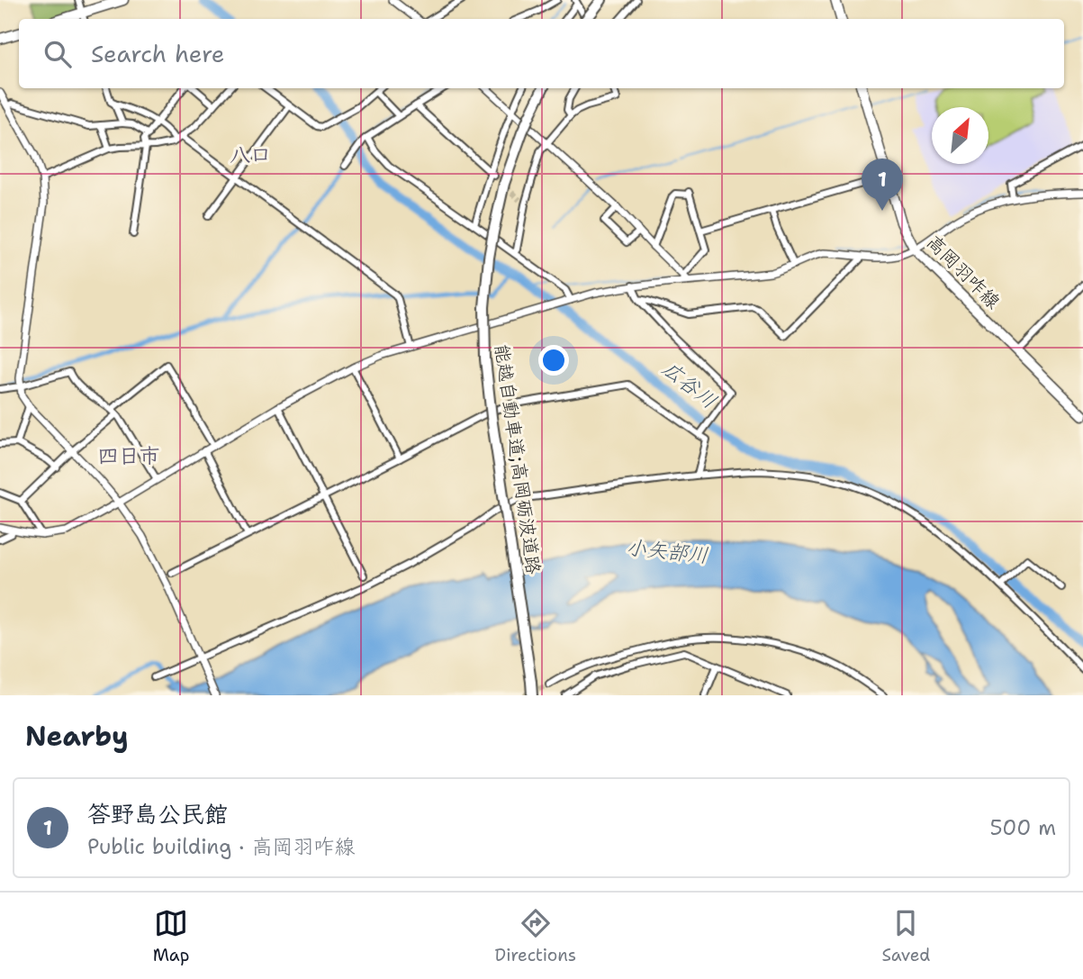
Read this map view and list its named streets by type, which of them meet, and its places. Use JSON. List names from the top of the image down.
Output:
{
  "streets": {
    "highway": ["能越自動車道;高岡砺波道路"],
    "main road": ["高岡羽咋線"]
  },
  "districts": ["八口", "四日市"],
  "water": ["広谷川", "小矢部川"],
  "north": "top right",
  "page": {
    "search": "Search here",
    "pins": "1",
    "heading": "Nearby",
    "list": [
      {
        "mark": "1",
        "name": "答野島公民館",
        "note": "Public building · 高岡羽咋線",
        "value": "500 m"
      }
    ],
    "nav": ["Map", "Directions", "Saved"]
  }
}
